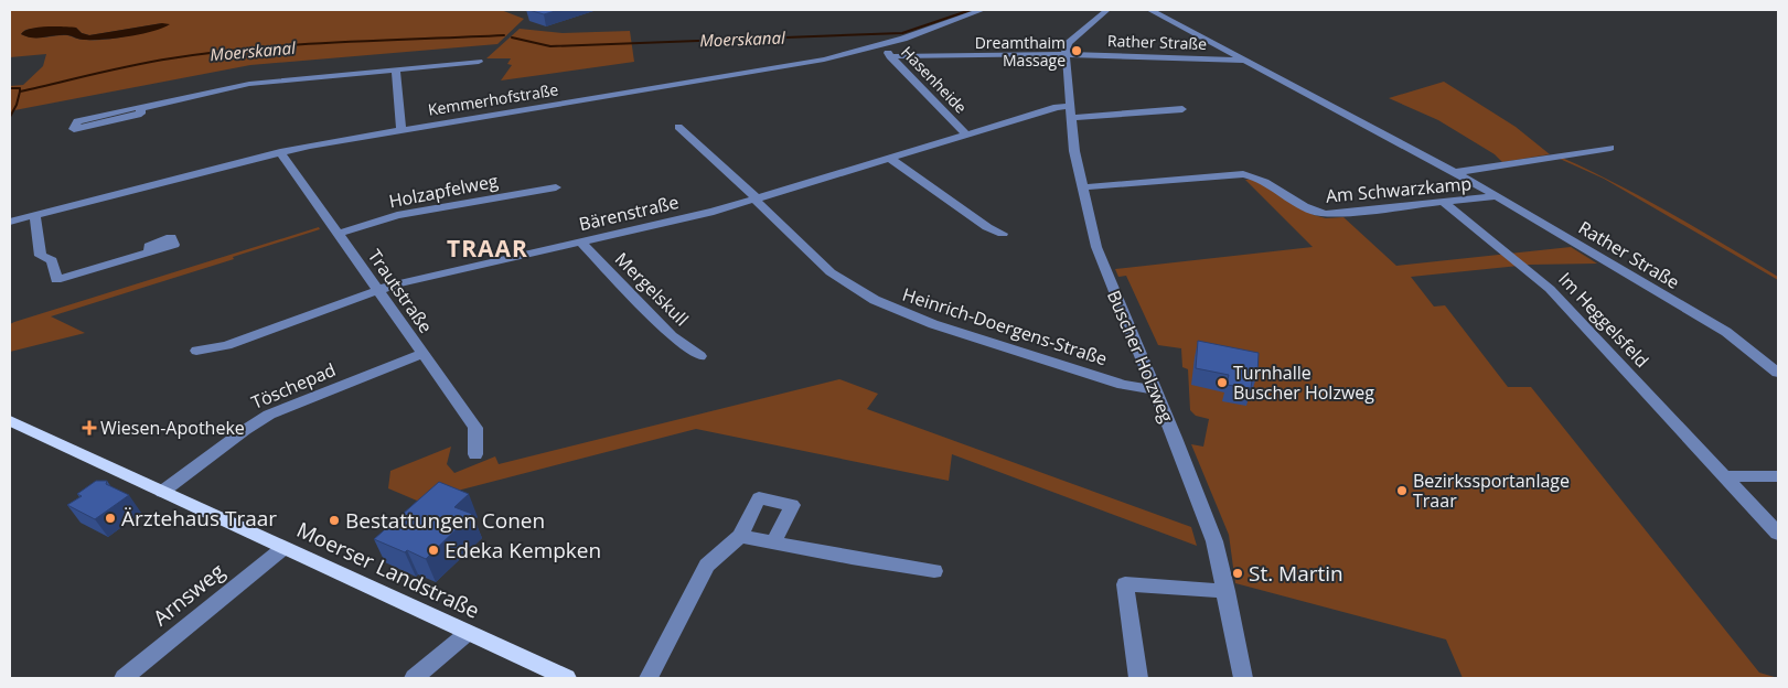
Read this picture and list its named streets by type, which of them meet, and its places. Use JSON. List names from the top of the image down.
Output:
{
  "streets": {
    "main road": ["Moerser Landstraße"],
    "street": [
      "Rather Straße",
      "Hasenheide",
      "Kemmerhofstraße",
      "Am Schwarzkamp",
      "Holzapfelweg",
      "Bärenstraße",
      "Mergelskull",
      "Trautstraße",
      "Im Heggelsfeld",
      "Heinrich-Doergens-Straße",
      "Buscher Holzweg",
      "Töschepad",
      "Arnsweg"
    ]
  },
  "crossings": [
    ["Rather Straße", "Hasenheide"],
    ["Rather Straße", "Am Schwarzkamp"],
    ["Rather Straße", "Buscher Holzweg"],
    ["Hasenheide", "Kemmerhofstraße"],
    ["Hasenheide", "Bärenstraße"],
    ["Kemmerhofstraße", "Trautstraße"],
    ["Am Schwarzkamp", "Im Heggelsfeld"],
    ["Am Schwarzkamp", "Buscher Holzweg"],
    ["Holzapfelweg", "Trautstraße"],
    ["Bärenstraße", "Mergelskull"],
    ["Bärenstraße", "Trautstraße"],
    ["Bärenstraße", "Heinrich-Doergens-Straße"],
    ["Bärenstraße", "Buscher Holzweg"],
    ["Trautstraße", "Töschepad"],
    ["Heinrich-Doergens-Straße", "Buscher Holzweg"],
    ["Töschepad", "Moerser Landstraße"],
    ["Moerser Landstraße", "Arnsweg"]
  ],
  "districts": ["TRAAR"],
  "water": ["Moerskanal"],
  "places": {
    "other": [
      "Dreamthaim Massage",
      "Turnhalle Buscher Holzweg",
      "Bezirkssportanlage Traar",
      "Ärztehaus Traar",
      "Bestattungen Conen",
      "Edeka Kempken",
      "St. Martin"
    ],
    "health": ["Wiesen-Apotheke"]
  }
}
